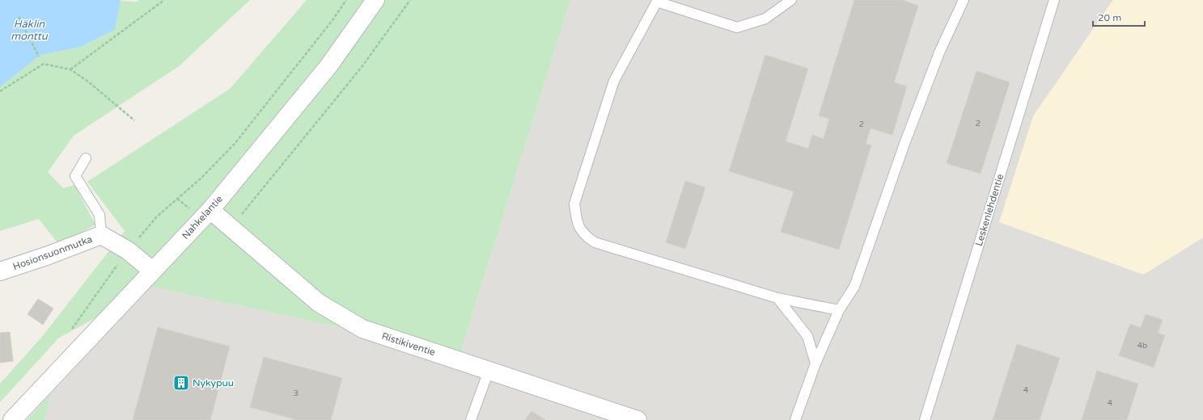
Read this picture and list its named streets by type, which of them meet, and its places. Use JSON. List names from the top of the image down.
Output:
{
  "streets": {
    "street": ["Nahkelantie", "Hosionsuonmutka", "Ristikiventie"],
    "lane": ["Leskenlehdentie"]
  },
  "crossings": [
    ["Nahkelantie", "Hosionsuonmutka"],
    ["Nahkelantie", "Ristikiventie"]
  ],
  "water": ["Häklin monttu"],
  "places": {
    "building": ["Nykypuu"]
  },
  "house_numbers": [
    "2",
    "2",
    "4b",
    "4",
    "3",
    "4"
  ],
  "scale_bar": "20 m"
}
